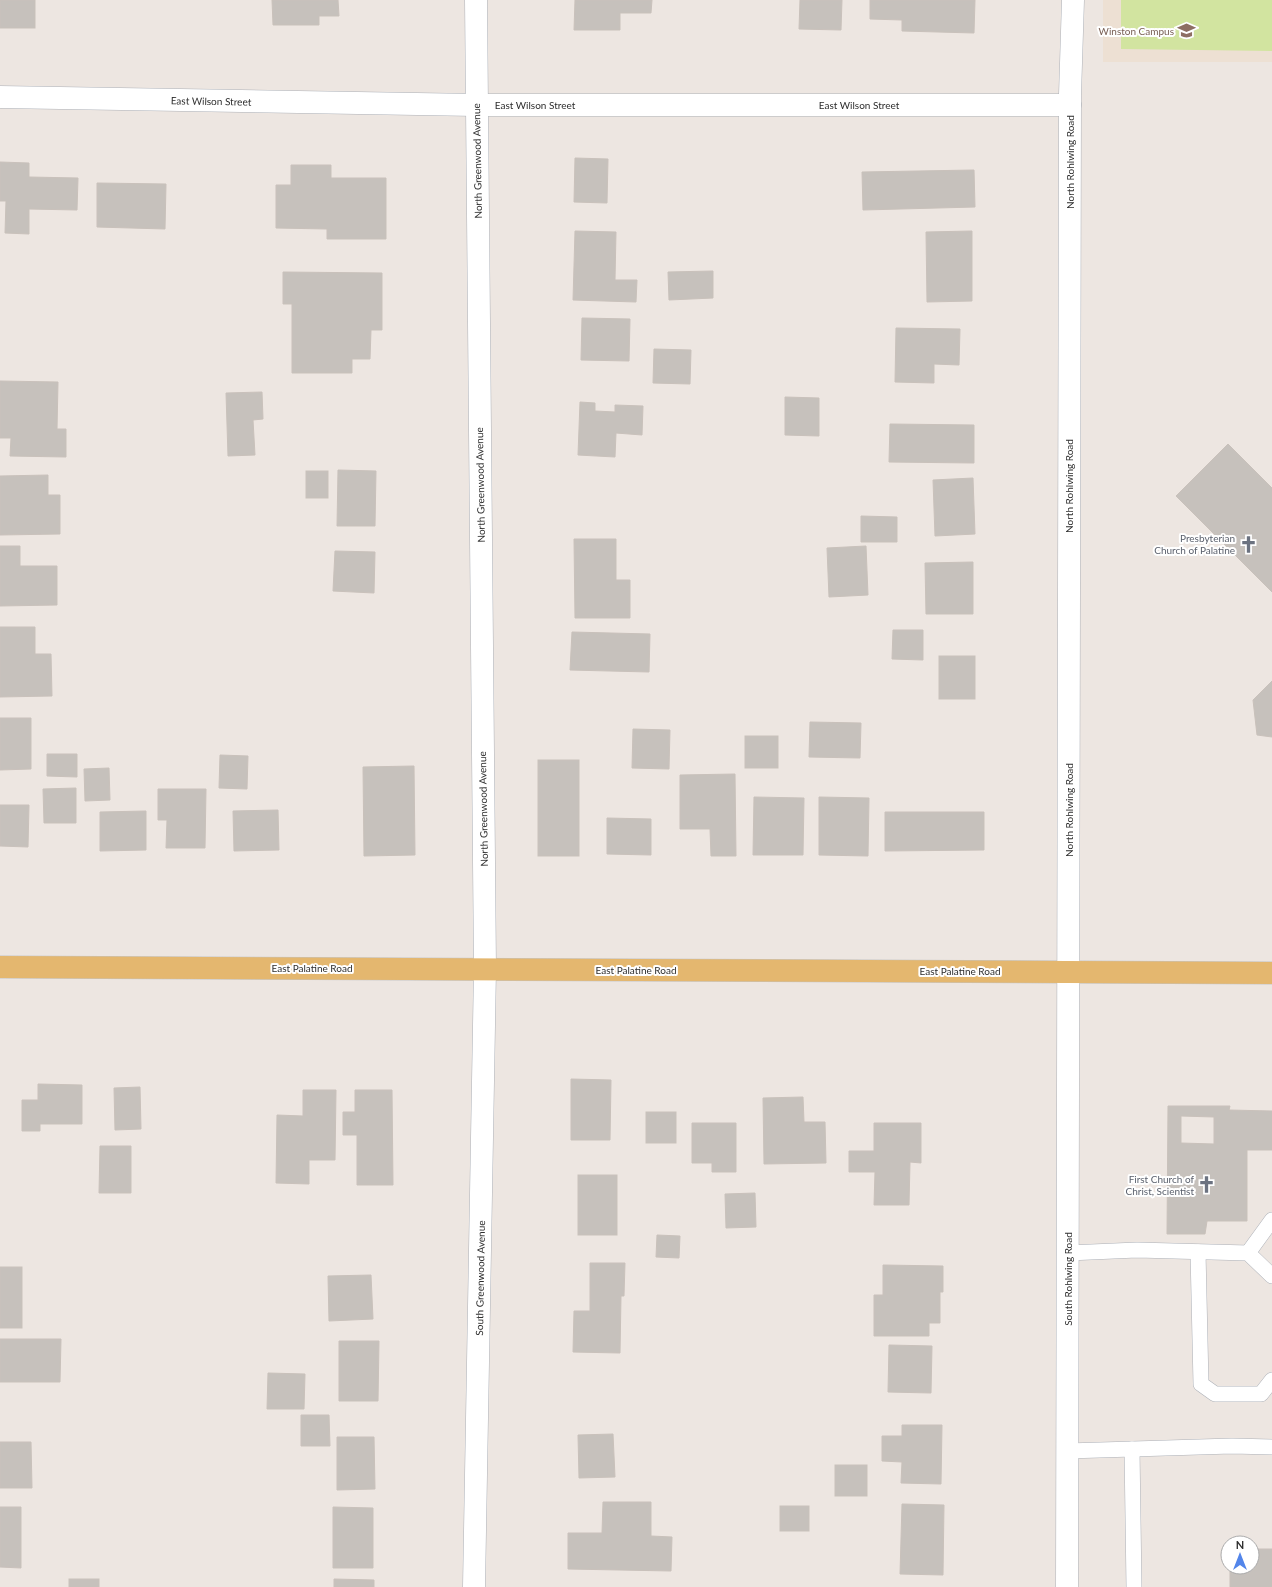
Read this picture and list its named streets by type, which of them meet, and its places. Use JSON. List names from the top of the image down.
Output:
{
  "streets": {
    "main road": ["East Palatine Road"],
    "street": [
      "East Wilson Street",
      "North Greenwood Avenue",
      "North Rohlwing Road",
      "South Greenwood Avenue",
      "South Rohlwing Road"
    ]
  },
  "crossings": [
    ["East Wilson Street", "North Greenwood Avenue"],
    ["East Wilson Street", "North Rohlwing Road"],
    ["North Greenwood Avenue", "East Palatine Road"],
    ["North Greenwood Avenue", "South Greenwood Avenue"],
    ["North Rohlwing Road", "East Palatine Road"],
    ["North Rohlwing Road", "South Rohlwing Road"],
    ["East Palatine Road", "South Greenwood Avenue"],
    ["East Palatine Road", "South Rohlwing Road"]
  ],
  "places": {
    "school or university": ["Winston Campus"],
    "church": ["Presbyterian Church of Palatine", "First Church of Christ, Scientist"]
  },
  "north": "top"
}
